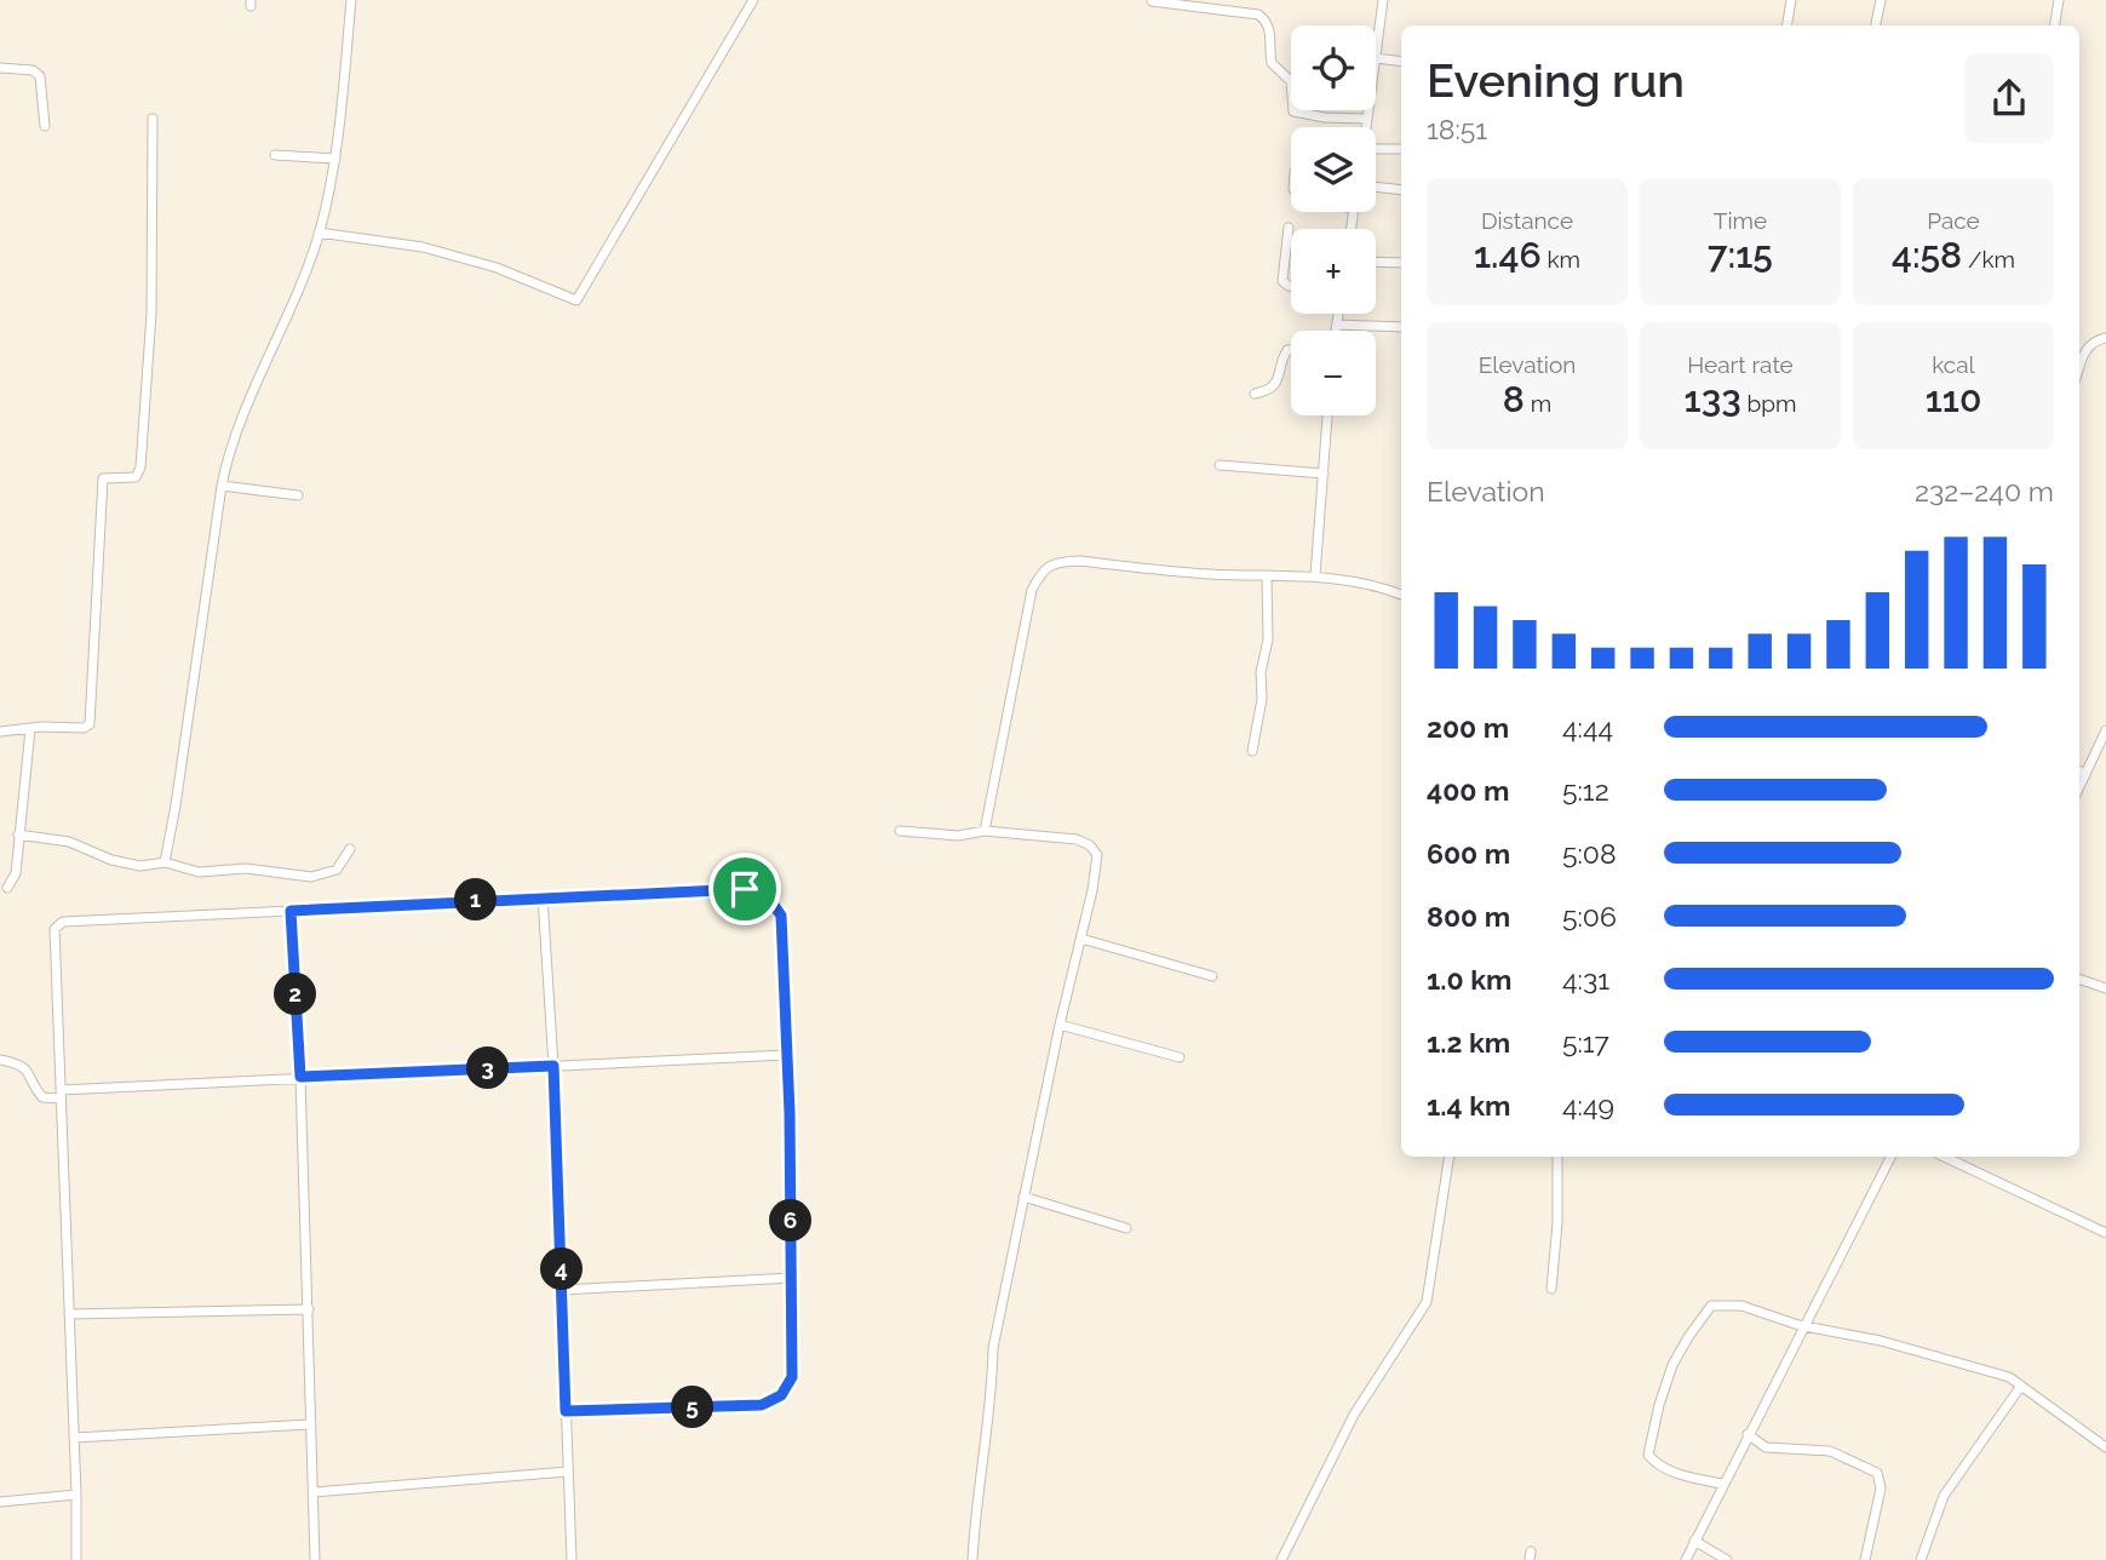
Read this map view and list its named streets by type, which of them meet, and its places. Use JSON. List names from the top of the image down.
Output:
{
  "page": {
    "map_buttons": ["+", "−"],
    "heading": ["Evening run", "18:51"],
    "stats": [
      ["Distance", "1.46 km"],
      ["Time", "7:15"],
      ["Pace", "4:58 /km"],
      ["Elevation", "8 m"],
      ["Heart rate", "133 bpm"],
      ["kcal", "110"]
    ],
    "chart": ["Elevation", "232–240 m"],
    "list": [
      {
        "name": "200 m",
        "note": "4:44"
      },
      {
        "name": "400 m",
        "note": "5:12"
      },
      {
        "name": "600 m",
        "note": "5:08"
      },
      {
        "name": "800 m",
        "note": "5:06"
      },
      {
        "name": "1.0 km",
        "note": "4:31"
      },
      {
        "name": "1.2 km",
        "note": "5:17"
      },
      {
        "name": "1.4 km",
        "note": "4:49"
      }
    ],
    "pins": [
      "1",
      "2",
      "3",
      "6",
      "4",
      "5"
    ]
  }
}
